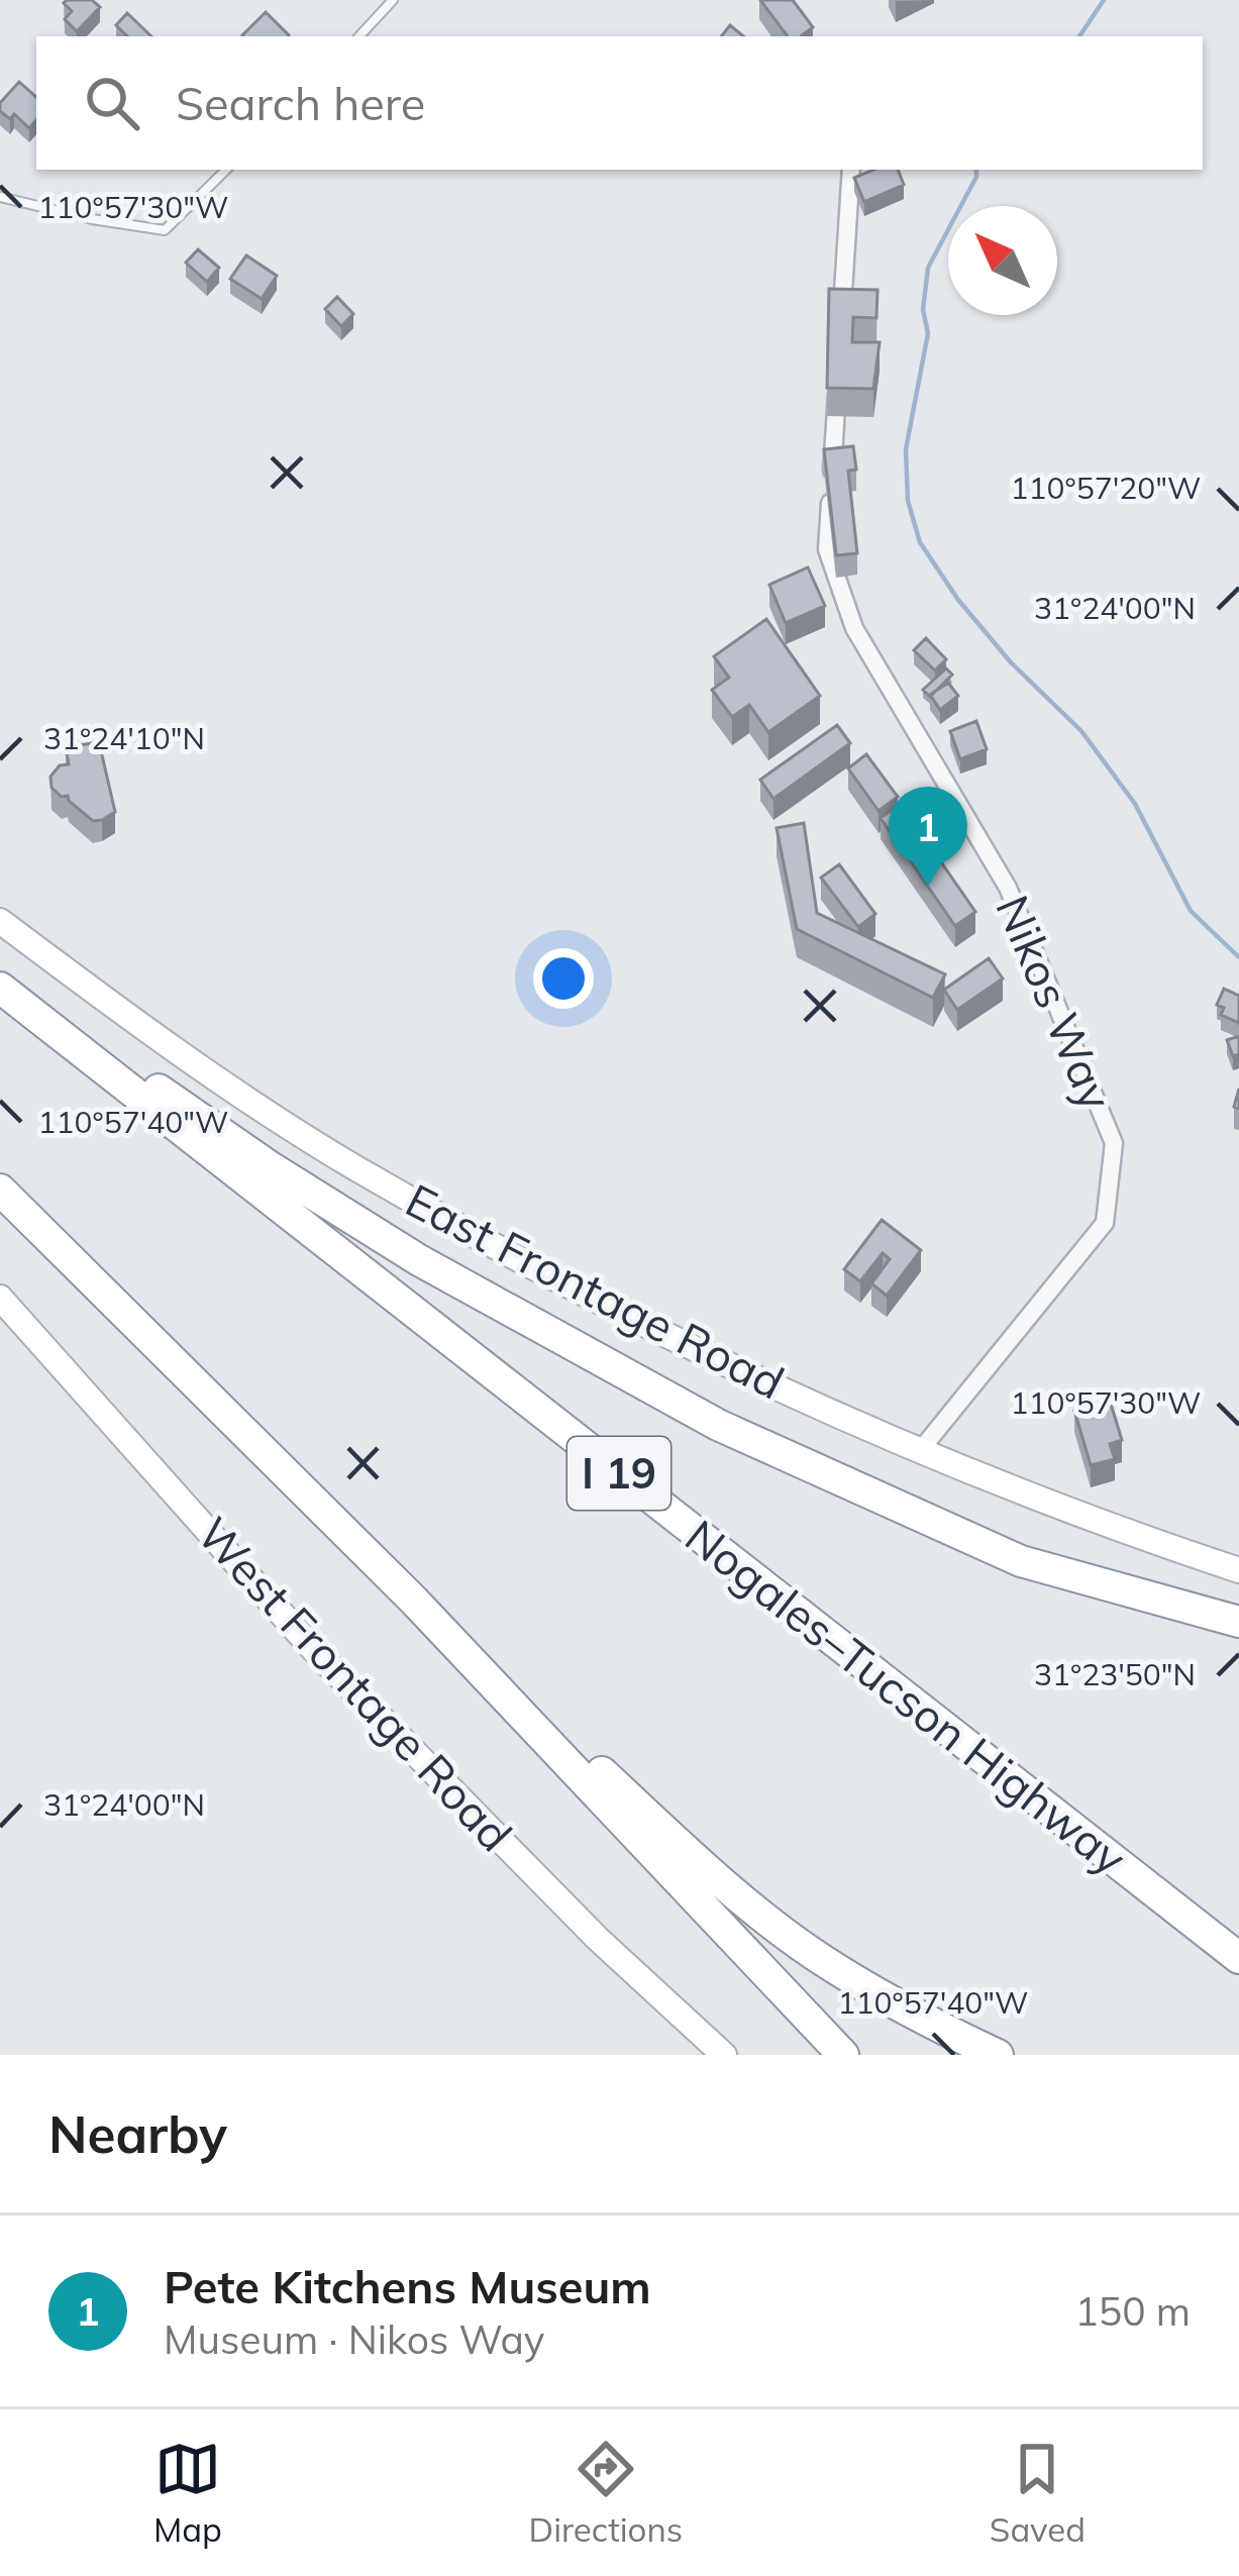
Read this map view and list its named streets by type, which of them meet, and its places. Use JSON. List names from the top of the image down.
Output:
{
  "streets": {
    "highway": ["I 19", "Nogales–Tucson Highway"],
    "street": ["Nikos Way", "East Frontage Road", "West Frontage Road"]
  },
  "crossings": [
    ["Nikos Way", "East Frontage Road"]
  ],
  "north": "top left",
  "page": {
    "search": "Search here",
    "pins": "1",
    "heading": "Nearby",
    "list": [
      {
        "mark": "1",
        "name": "Pete Kitchens Museum",
        "note": "Museum · Nikos Way",
        "value": "150 m"
      }
    ],
    "nav": ["Map", "Directions", "Saved"]
  },
  "coordinates": [
    "110°57'30\"W",
    "110°57'20\"W",
    "31°24'00\"N",
    "31°24'10\"N",
    "110°57'40\"W",
    "31°23'50\"N"
  ]
}
